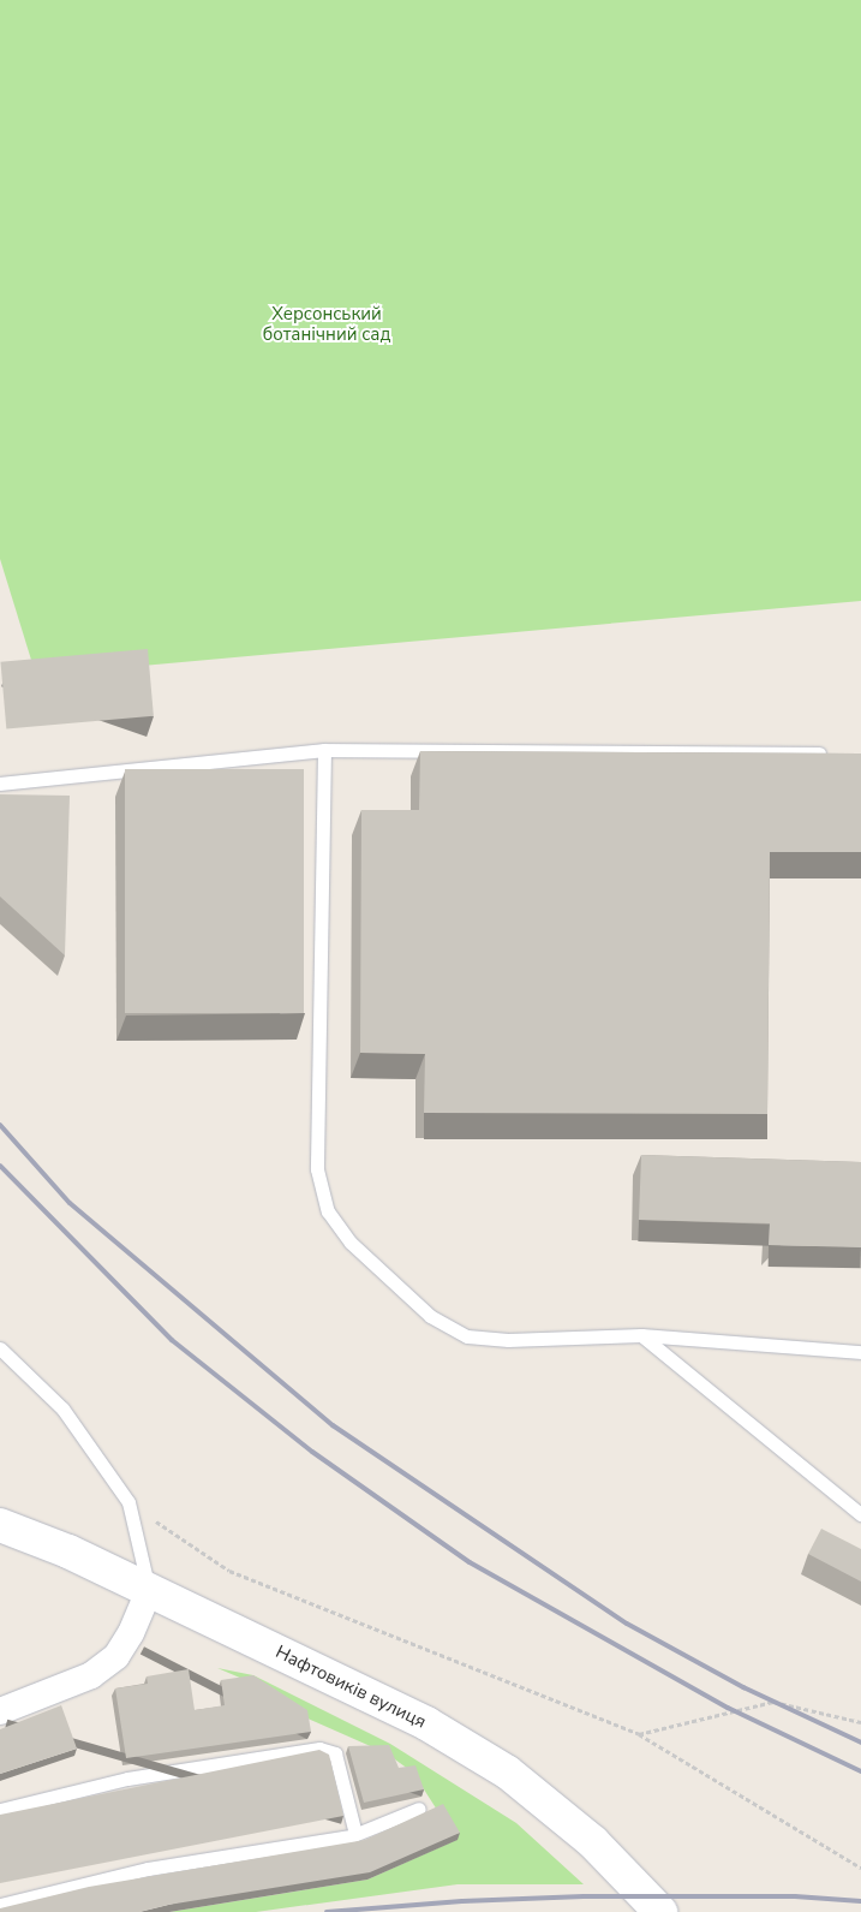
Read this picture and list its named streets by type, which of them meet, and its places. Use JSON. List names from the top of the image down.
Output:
{
  "streets": {
    "street": ["Нафтовиків вулиця"]
  },
  "parks": ["Херсонський ботанічний сад"]
}
